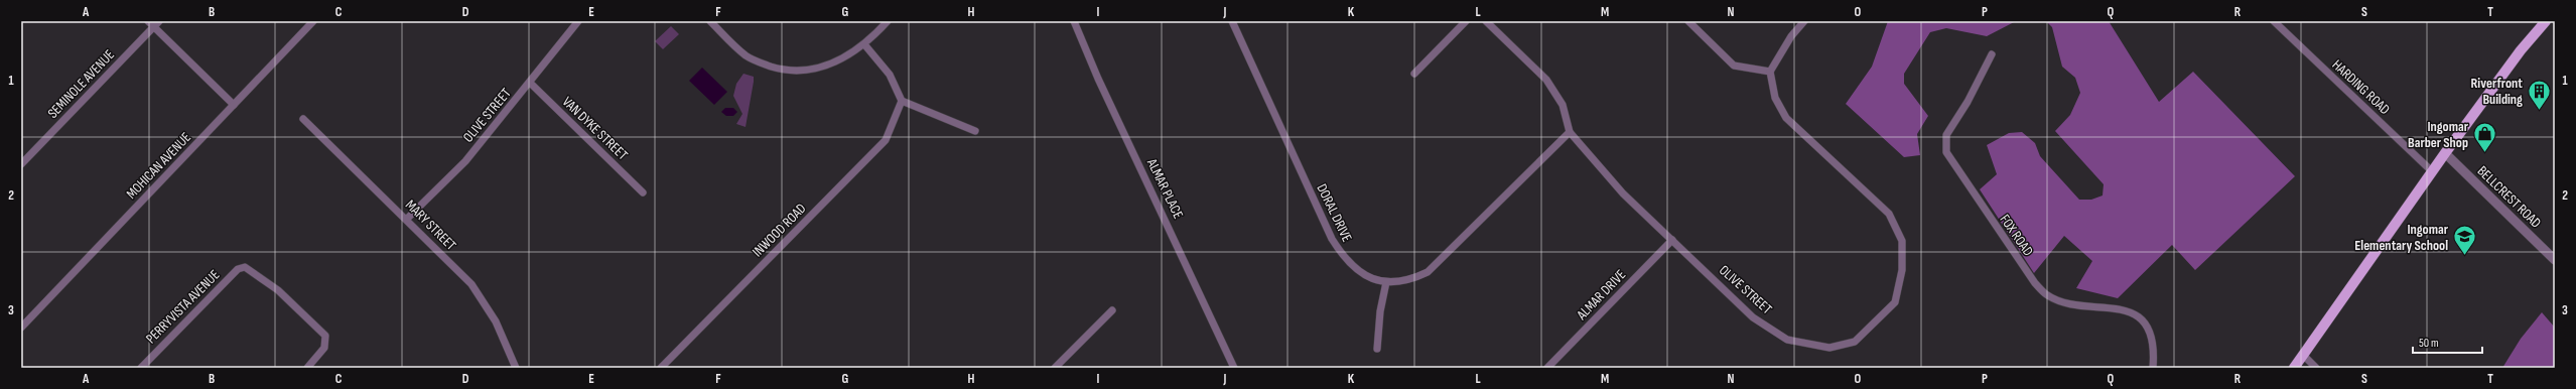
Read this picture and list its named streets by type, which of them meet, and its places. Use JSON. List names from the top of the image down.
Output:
{
  "streets": {
    "street": [
      "SEMINOLE AVENUE",
      "HARDING ROAD",
      "OLIVE STREET",
      "VAN DYKE STREET",
      "MOHICAN AVENUE",
      "ALMAR PLACE",
      "BELLCREST ROAD",
      "DORAL DRIVE",
      "MARY STREET",
      "INWOOD ROAD",
      "FOX ROAD",
      "ALMAR DRIVE",
      "PERRYVISTA AVENUE"
    ]
  },
  "crossings": [
    ["OLIVE STREET", "VAN DYKE STREET"],
    ["OLIVE STREET", "DORAL DRIVE"],
    ["OLIVE STREET", "MARY STREET"],
    ["OLIVE STREET", "ALMAR DRIVE"]
  ],
  "places": {
    "building": ["Riverfront Building"],
    "shop": ["Ingomar Barber Shop"],
    "school or university": ["Ingomar Elementary School"]
  },
  "scale_bar": "50 m",
  "grid": {
    "columns": [
      "A",
      "B",
      "C",
      "D",
      "E",
      "F",
      "G",
      "H",
      "I",
      "J",
      "K",
      "L",
      "M",
      "N",
      "O",
      "P",
      "Q",
      "R",
      "S",
      "T"
    ],
    "rows": ["1", "2", "3"]
  }
}
